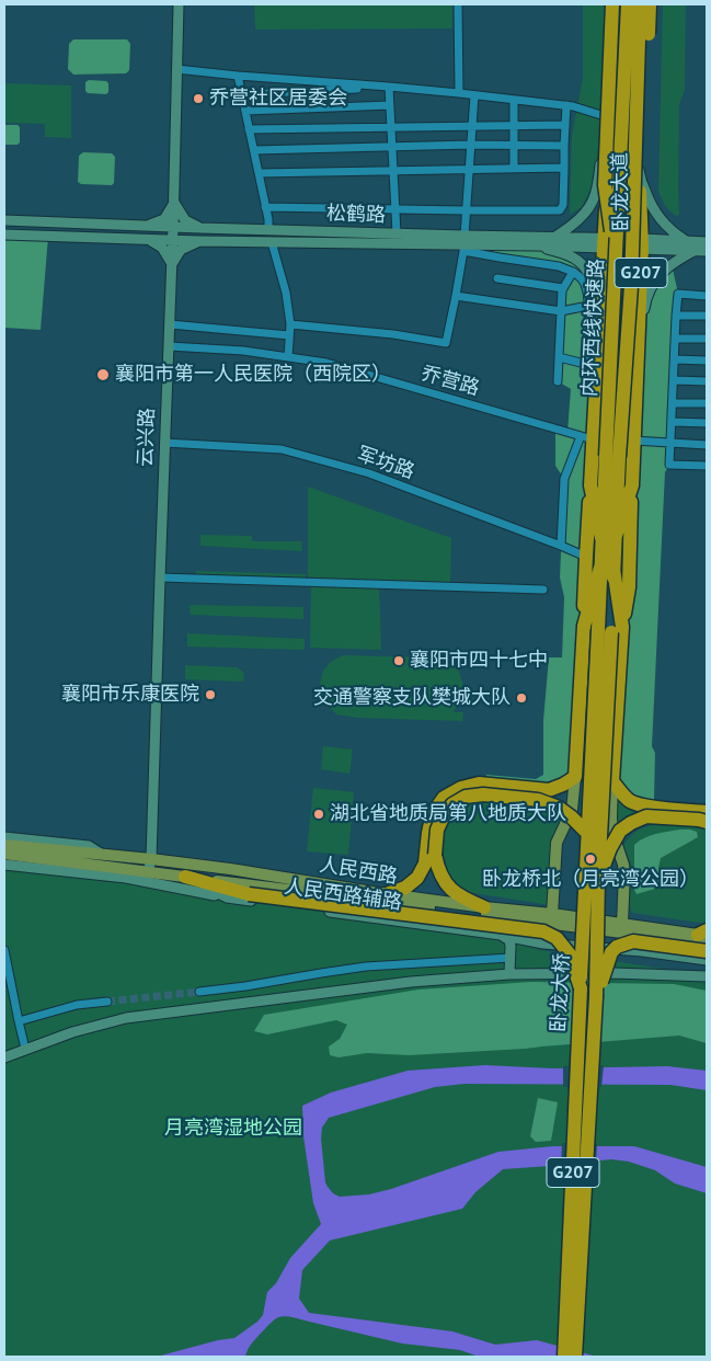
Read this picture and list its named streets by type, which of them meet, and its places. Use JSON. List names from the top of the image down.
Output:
{
  "streets": {
    "highway": [
      "卧龙大道",
      "G207",
      "内环西线快速路",
      "卧龙大桥"
    ],
    "main road": [
      "松鹤路",
      "云兴路",
      "人民西路",
      "人民西路辅路"
    ],
    "street": ["乔营路", "军坊路"]
  },
  "crossings": [
    ["卧龙大道", "松鹤路"],
    ["卧龙大道", "内环西线快速路"],
    ["卧龙大道", "乔营路"],
    ["卧龙大道", "卧龙大桥"],
    ["松鹤路", "云兴路"],
    ["乔营路", "云兴路"],
    ["云兴路", "军坊路"],
    ["云兴路", "人民西路"],
    ["人民西路", "人民西路辅路"]
  ],
  "parks": ["月亮湾湿地公园"],
  "places": [
    "乔营社区居委会",
    "襄阳市第一人民医院（西院区）",
    "襄阳市四十七中",
    "襄阳市乐康医院",
    "交通警察支队樊城大队",
    "湖北省地质局第八地质大队",
    "卧龙桥北（月亮湾公园）"
  ]
}
